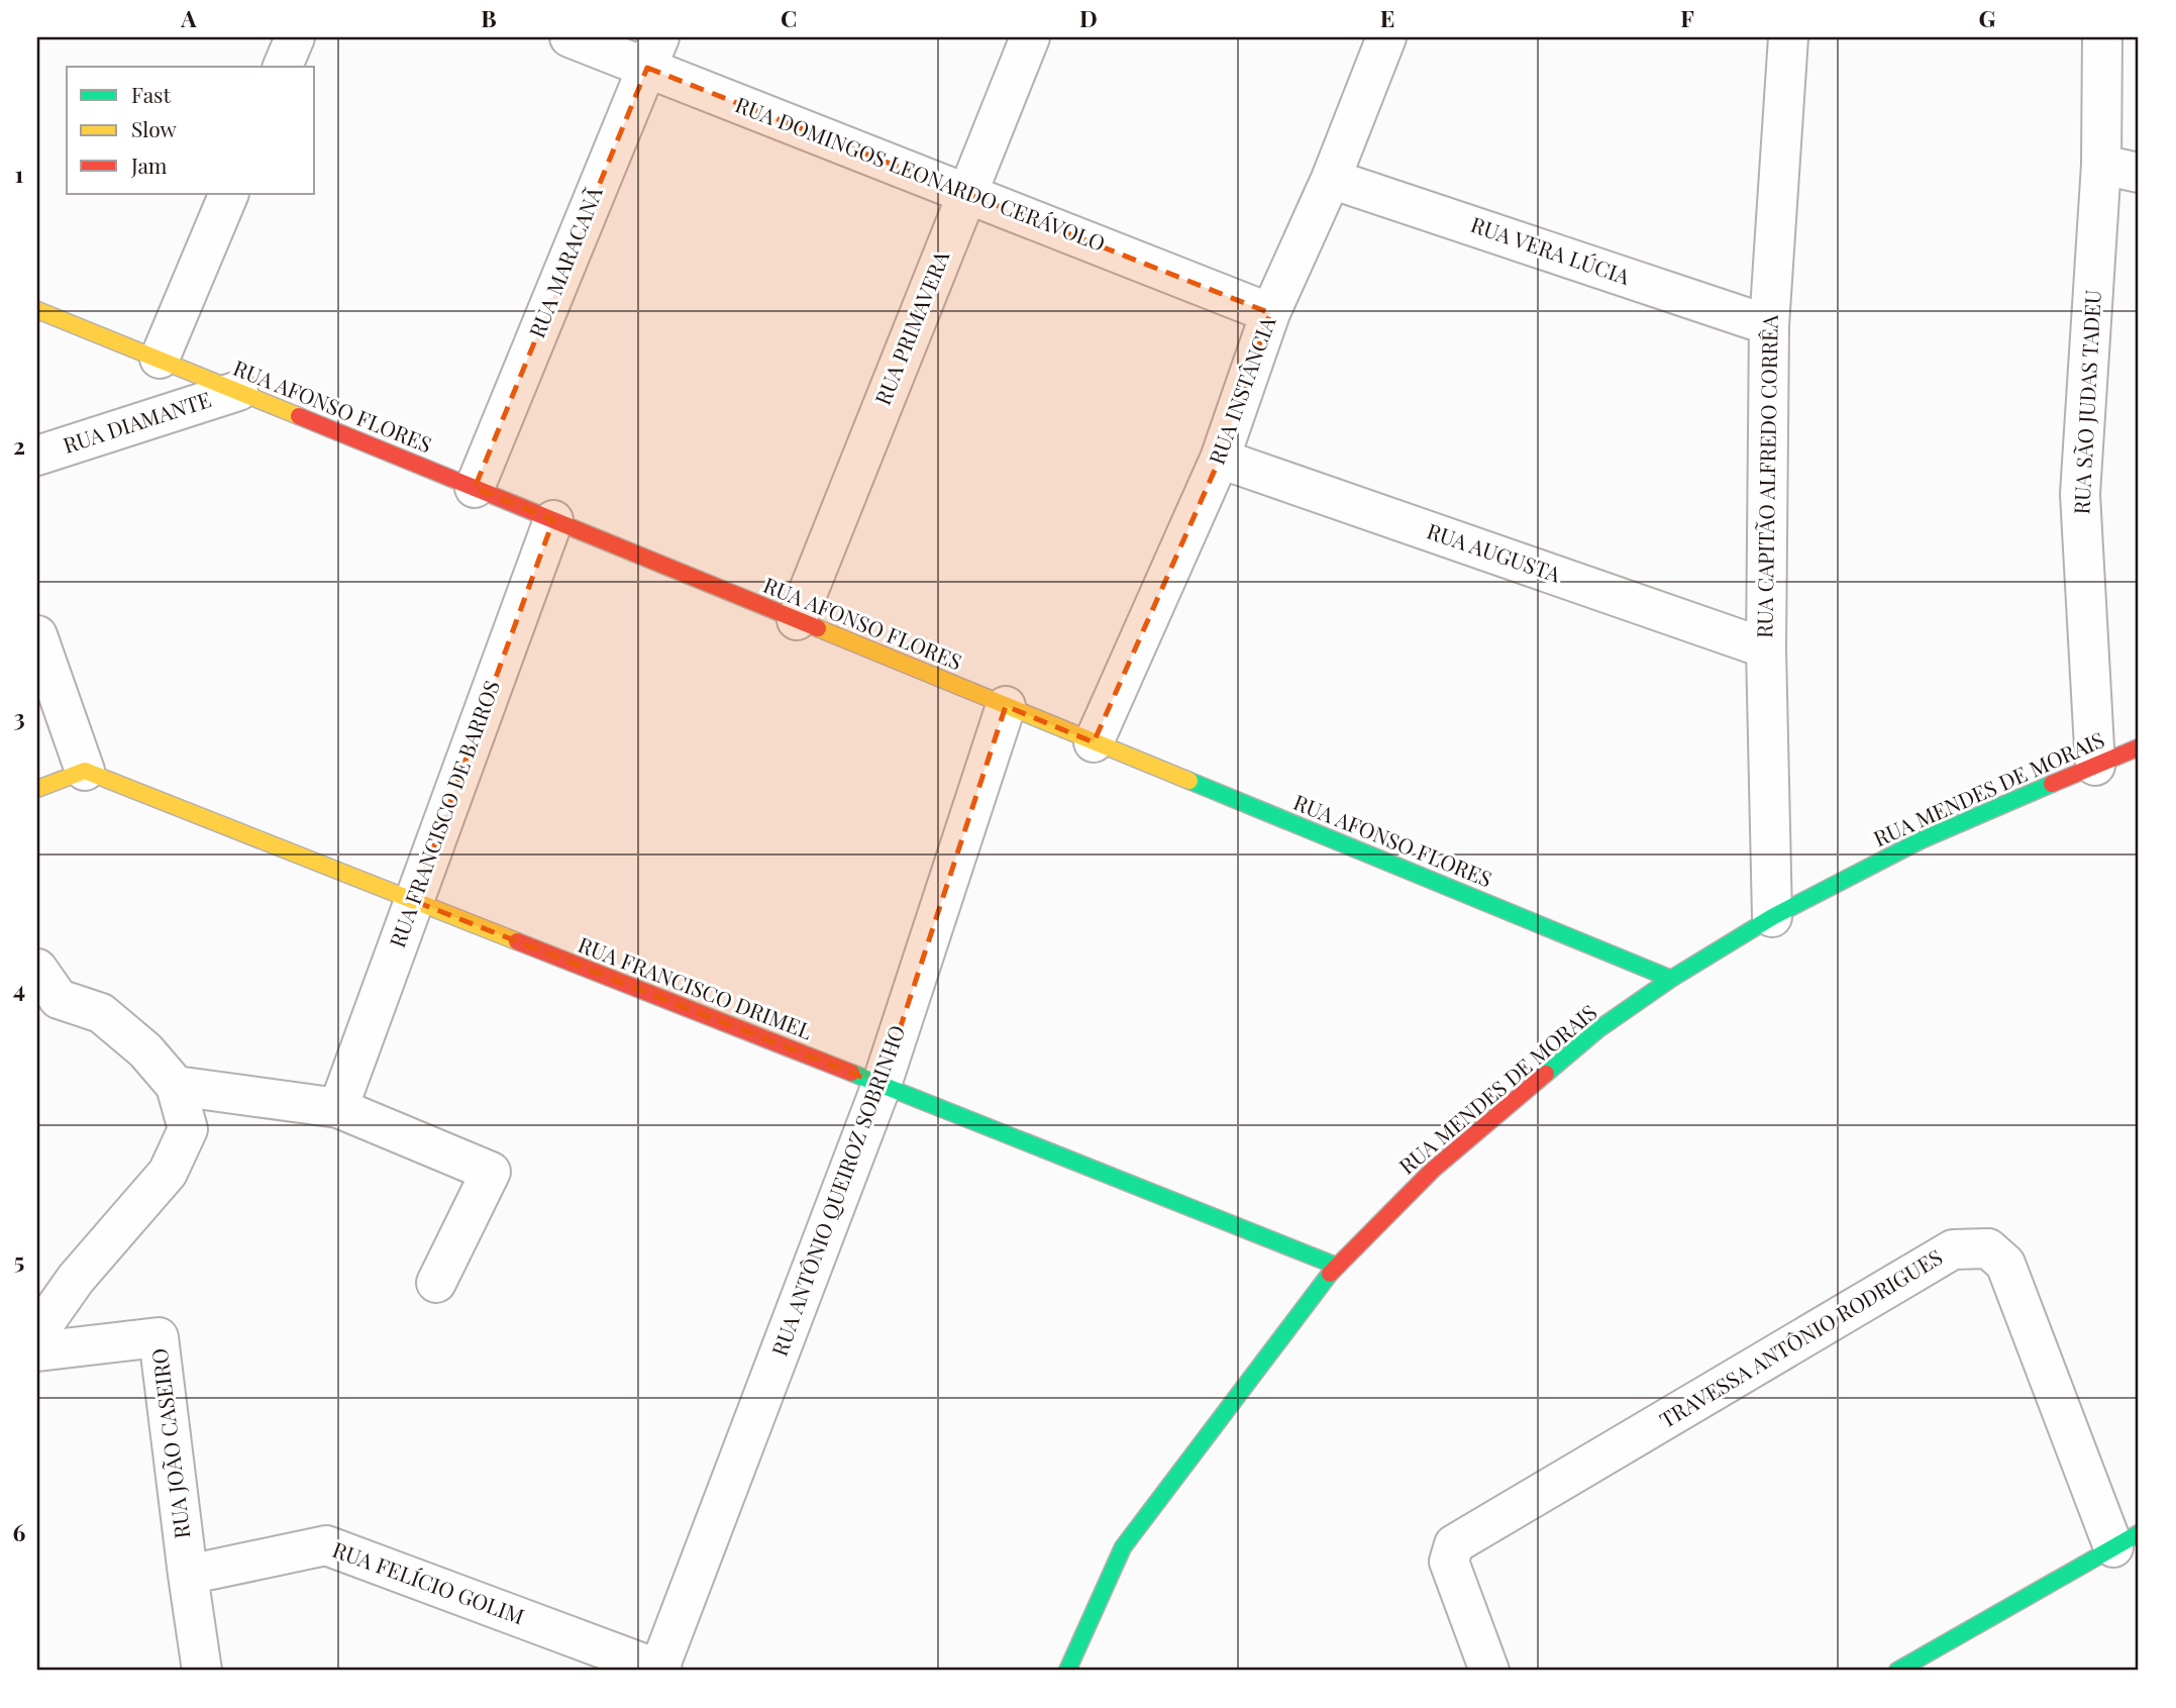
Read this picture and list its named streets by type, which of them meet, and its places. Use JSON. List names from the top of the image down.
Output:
{
  "streets": {
    "street": [
      "RUA DOMINGOS LEONARDO CERÁVOLO",
      "RUA VERA LÚCIA",
      "RUA MARACANÃ",
      "RUA PRIMAVERA",
      "RUA INSTÂNCIA",
      "RUA SÃO JUDAS TADEU",
      "RUA AFONSO FLORES",
      "RUA DIAMANTE",
      "RUA CAPITÃO ALFREDO CORRÊA",
      "RUA AUGUSTA",
      "RUA MENDES DE MORAIS",
      "RUA FRANCISCO DE BARROS",
      "RUA FRANCISCO DRIMEL",
      "RUA ANTÔNIO QUEIROZ SOBRINHO",
      "TRAVESSA ANTÔNIO RODRIGUES",
      "RUA JOÃO CASEIRO",
      "RUA FELÍCIO GOLIM"
    ]
  },
  "crossings": [
    ["RUA DOMINGOS LEONARDO CERÁVOLO", "RUA MARACANÃ"],
    ["RUA DOMINGOS LEONARDO CERÁVOLO", "RUA PRIMAVERA"],
    ["RUA DOMINGOS LEONARDO CERÁVOLO", "RUA INSTÂNCIA"],
    ["RUA VERA LÚCIA", "RUA INSTÂNCIA"],
    ["RUA VERA LÚCIA", "RUA CAPITÃO ALFREDO CORRÊA"],
    ["RUA MARACANÃ", "RUA AFONSO FLORES"],
    ["RUA PRIMAVERA", "RUA AFONSO FLORES"],
    ["RUA INSTÂNCIA", "RUA AFONSO FLORES"],
    ["RUA INSTÂNCIA", "RUA AUGUSTA"],
    ["RUA SÃO JUDAS TADEU", "RUA MENDES DE MORAIS"],
    ["RUA AFONSO FLORES", "RUA DIAMANTE"],
    ["RUA AFONSO FLORES", "RUA MENDES DE MORAIS"],
    ["RUA AFONSO FLORES", "RUA FRANCISCO DE BARROS"],
    ["RUA AFONSO FLORES", "RUA ANTÔNIO QUEIROZ SOBRINHO"],
    ["RUA CAPITÃO ALFREDO CORRÊA", "RUA AUGUSTA"],
    ["RUA CAPITÃO ALFREDO CORRÊA", "RUA MENDES DE MORAIS"],
    ["RUA MENDES DE MORAIS", "RUA FRANCISCO DRIMEL"],
    ["RUA FRANCISCO DE BARROS", "RUA FRANCISCO DRIMEL"],
    ["RUA FRANCISCO DRIMEL", "RUA ANTÔNIO QUEIROZ SOBRINHO"],
    ["RUA ANTÔNIO QUEIROZ SOBRINHO", "RUA FELÍCIO GOLIM"],
    ["RUA JOÃO CASEIRO", "RUA FELÍCIO GOLIM"]
  ],
  "legend": ["Fast", "Slow", "Jam"],
  "grid": {
    "columns": [
      "A",
      "B",
      "C",
      "D",
      "E",
      "F",
      "G"
    ],
    "rows": [
      "1",
      "2",
      "3",
      "4",
      "5",
      "6"
    ]
  }
}
